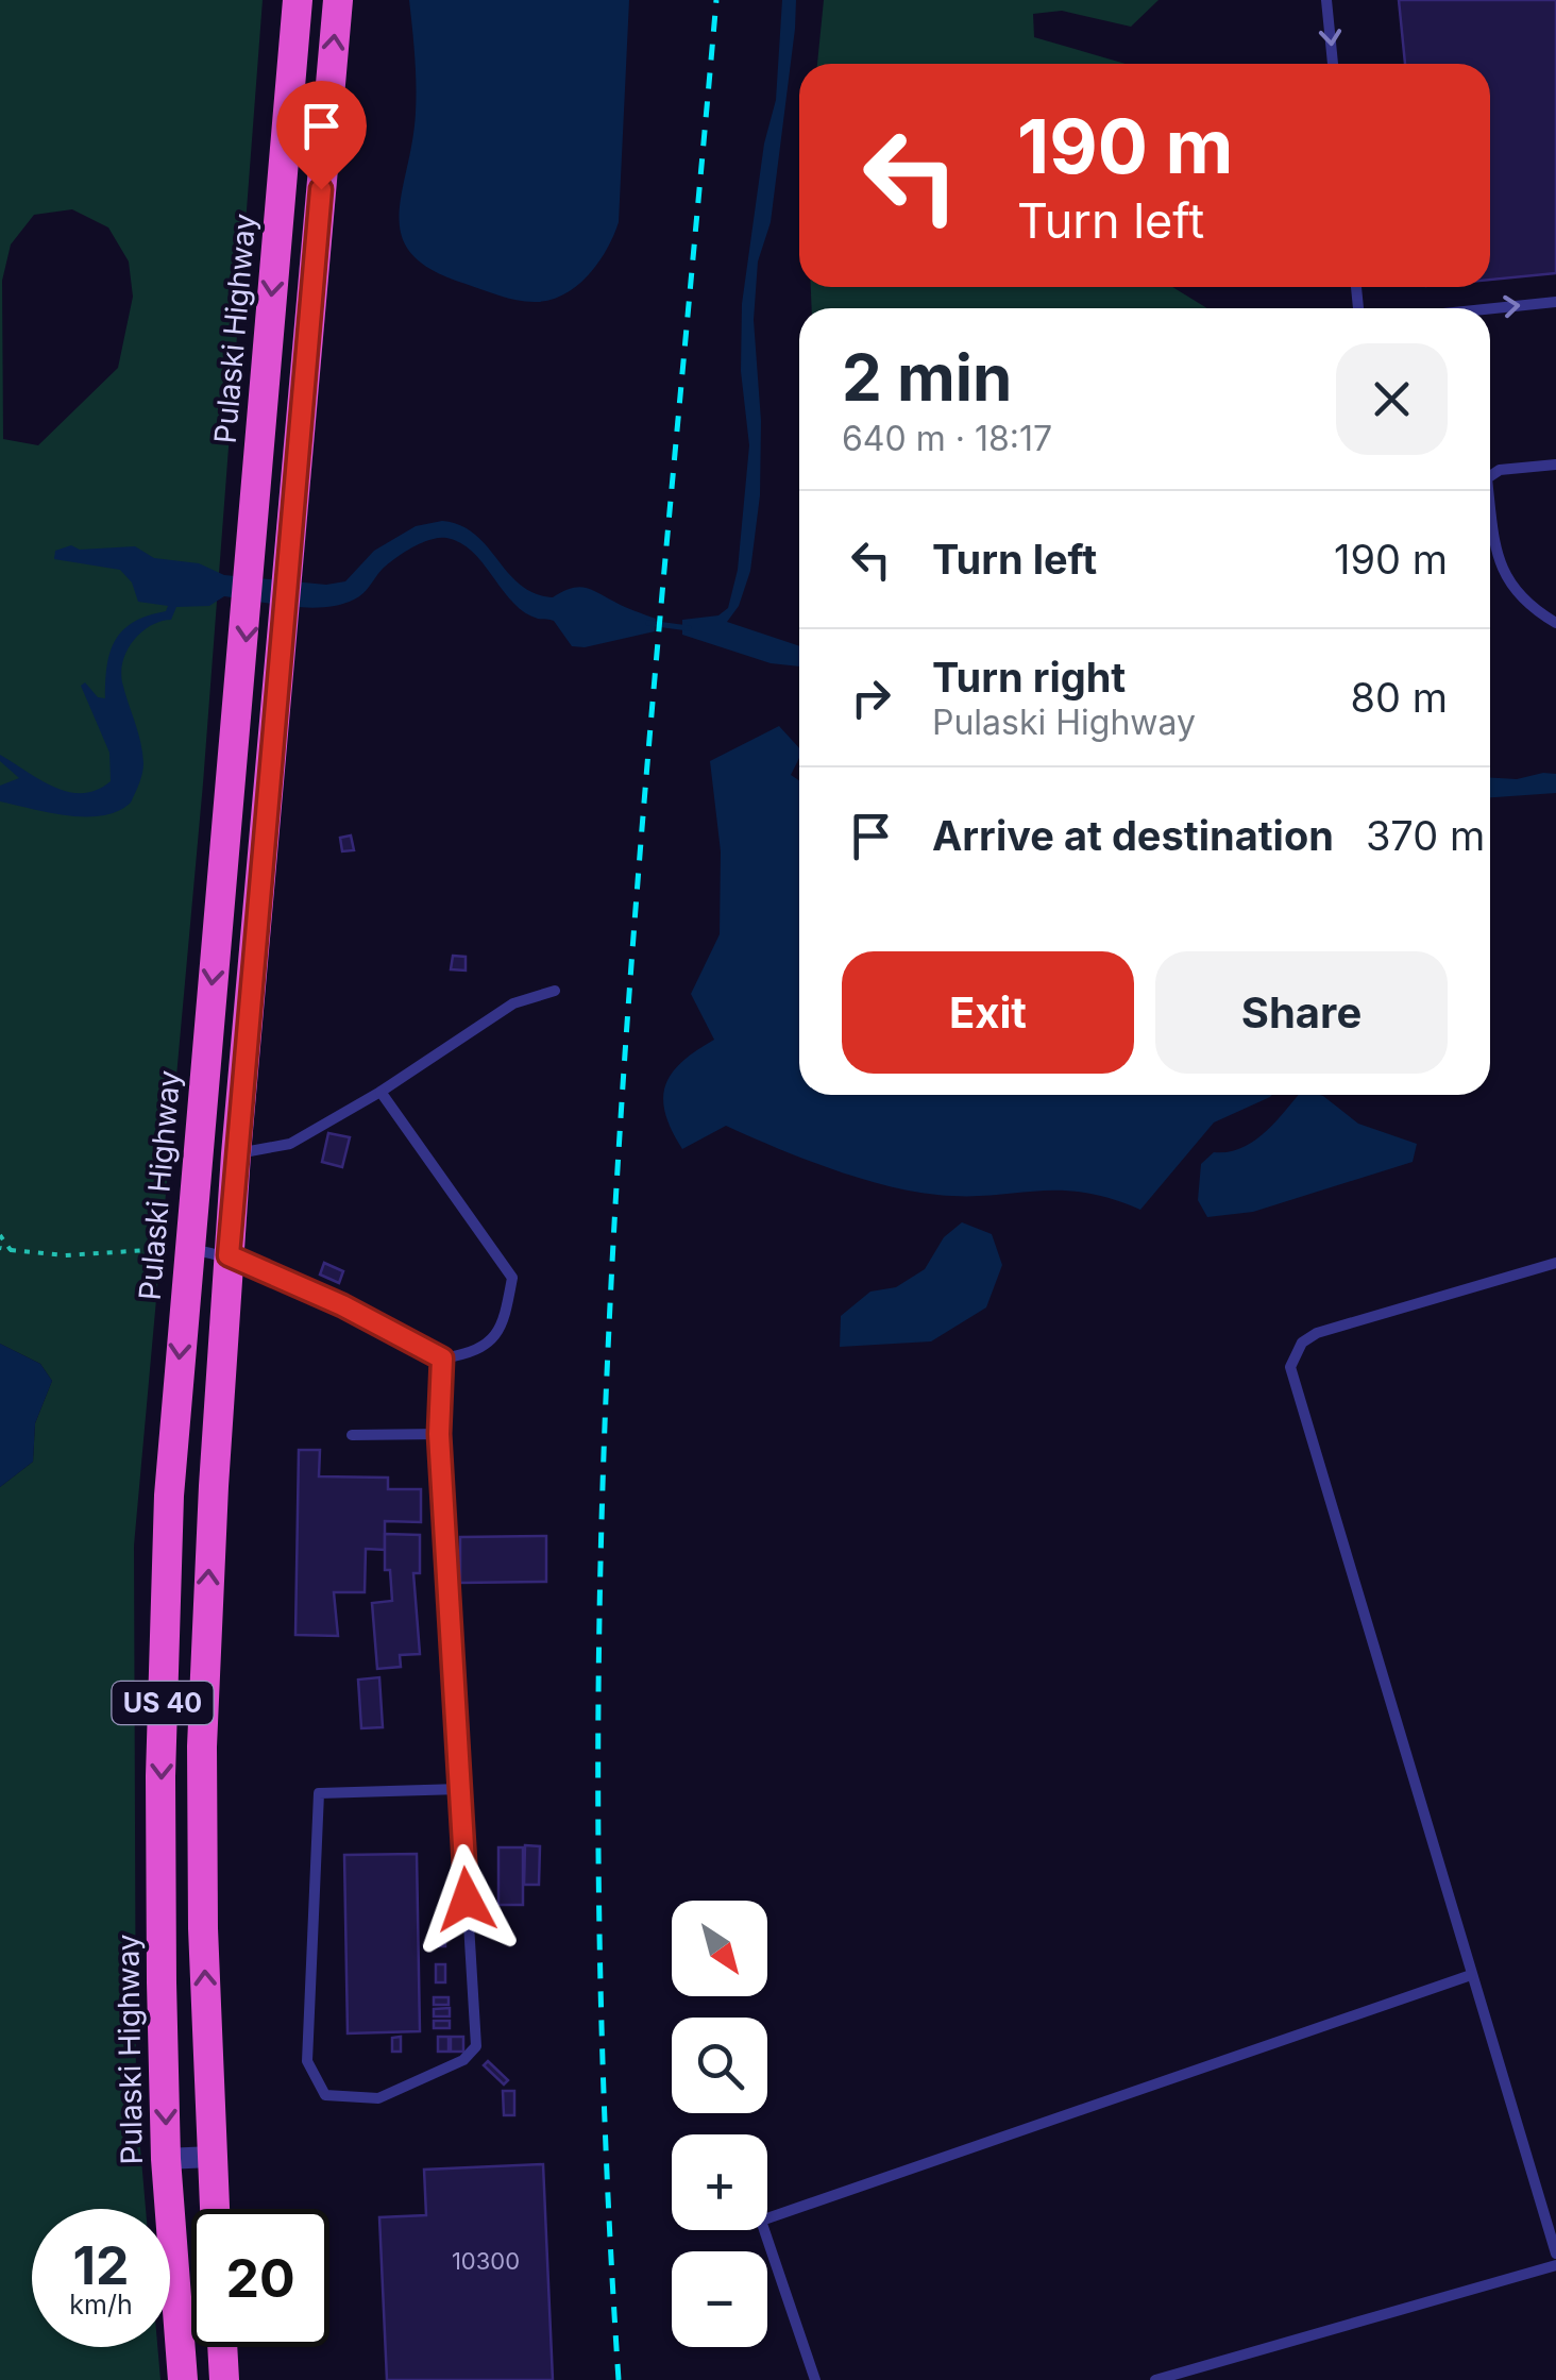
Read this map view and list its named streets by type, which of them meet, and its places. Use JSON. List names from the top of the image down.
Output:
{
  "streets": {
    "highway": ["Pulaski Highway", "US 40"]
  },
  "house_numbers": ["10300"],
  "north": "bottom right",
  "page": {
    "turn": ["190 m", "Turn left"],
    "heading": ["2 min", "640 m · 18:17"],
    "list": [
      {
        "name": "Turn left",
        "value": "190 m"
      },
      {
        "name": "Turn right",
        "note": "Pulaski Highway",
        "value": "80 m"
      },
      {
        "name": "Arrive at destination",
        "value": "370 m"
      }
    ],
    "buttons": ["Exit", "Share"],
    "map_buttons": ["+", "−"],
    "speed": "12 km/h",
    "limit": "20"
  }
}
